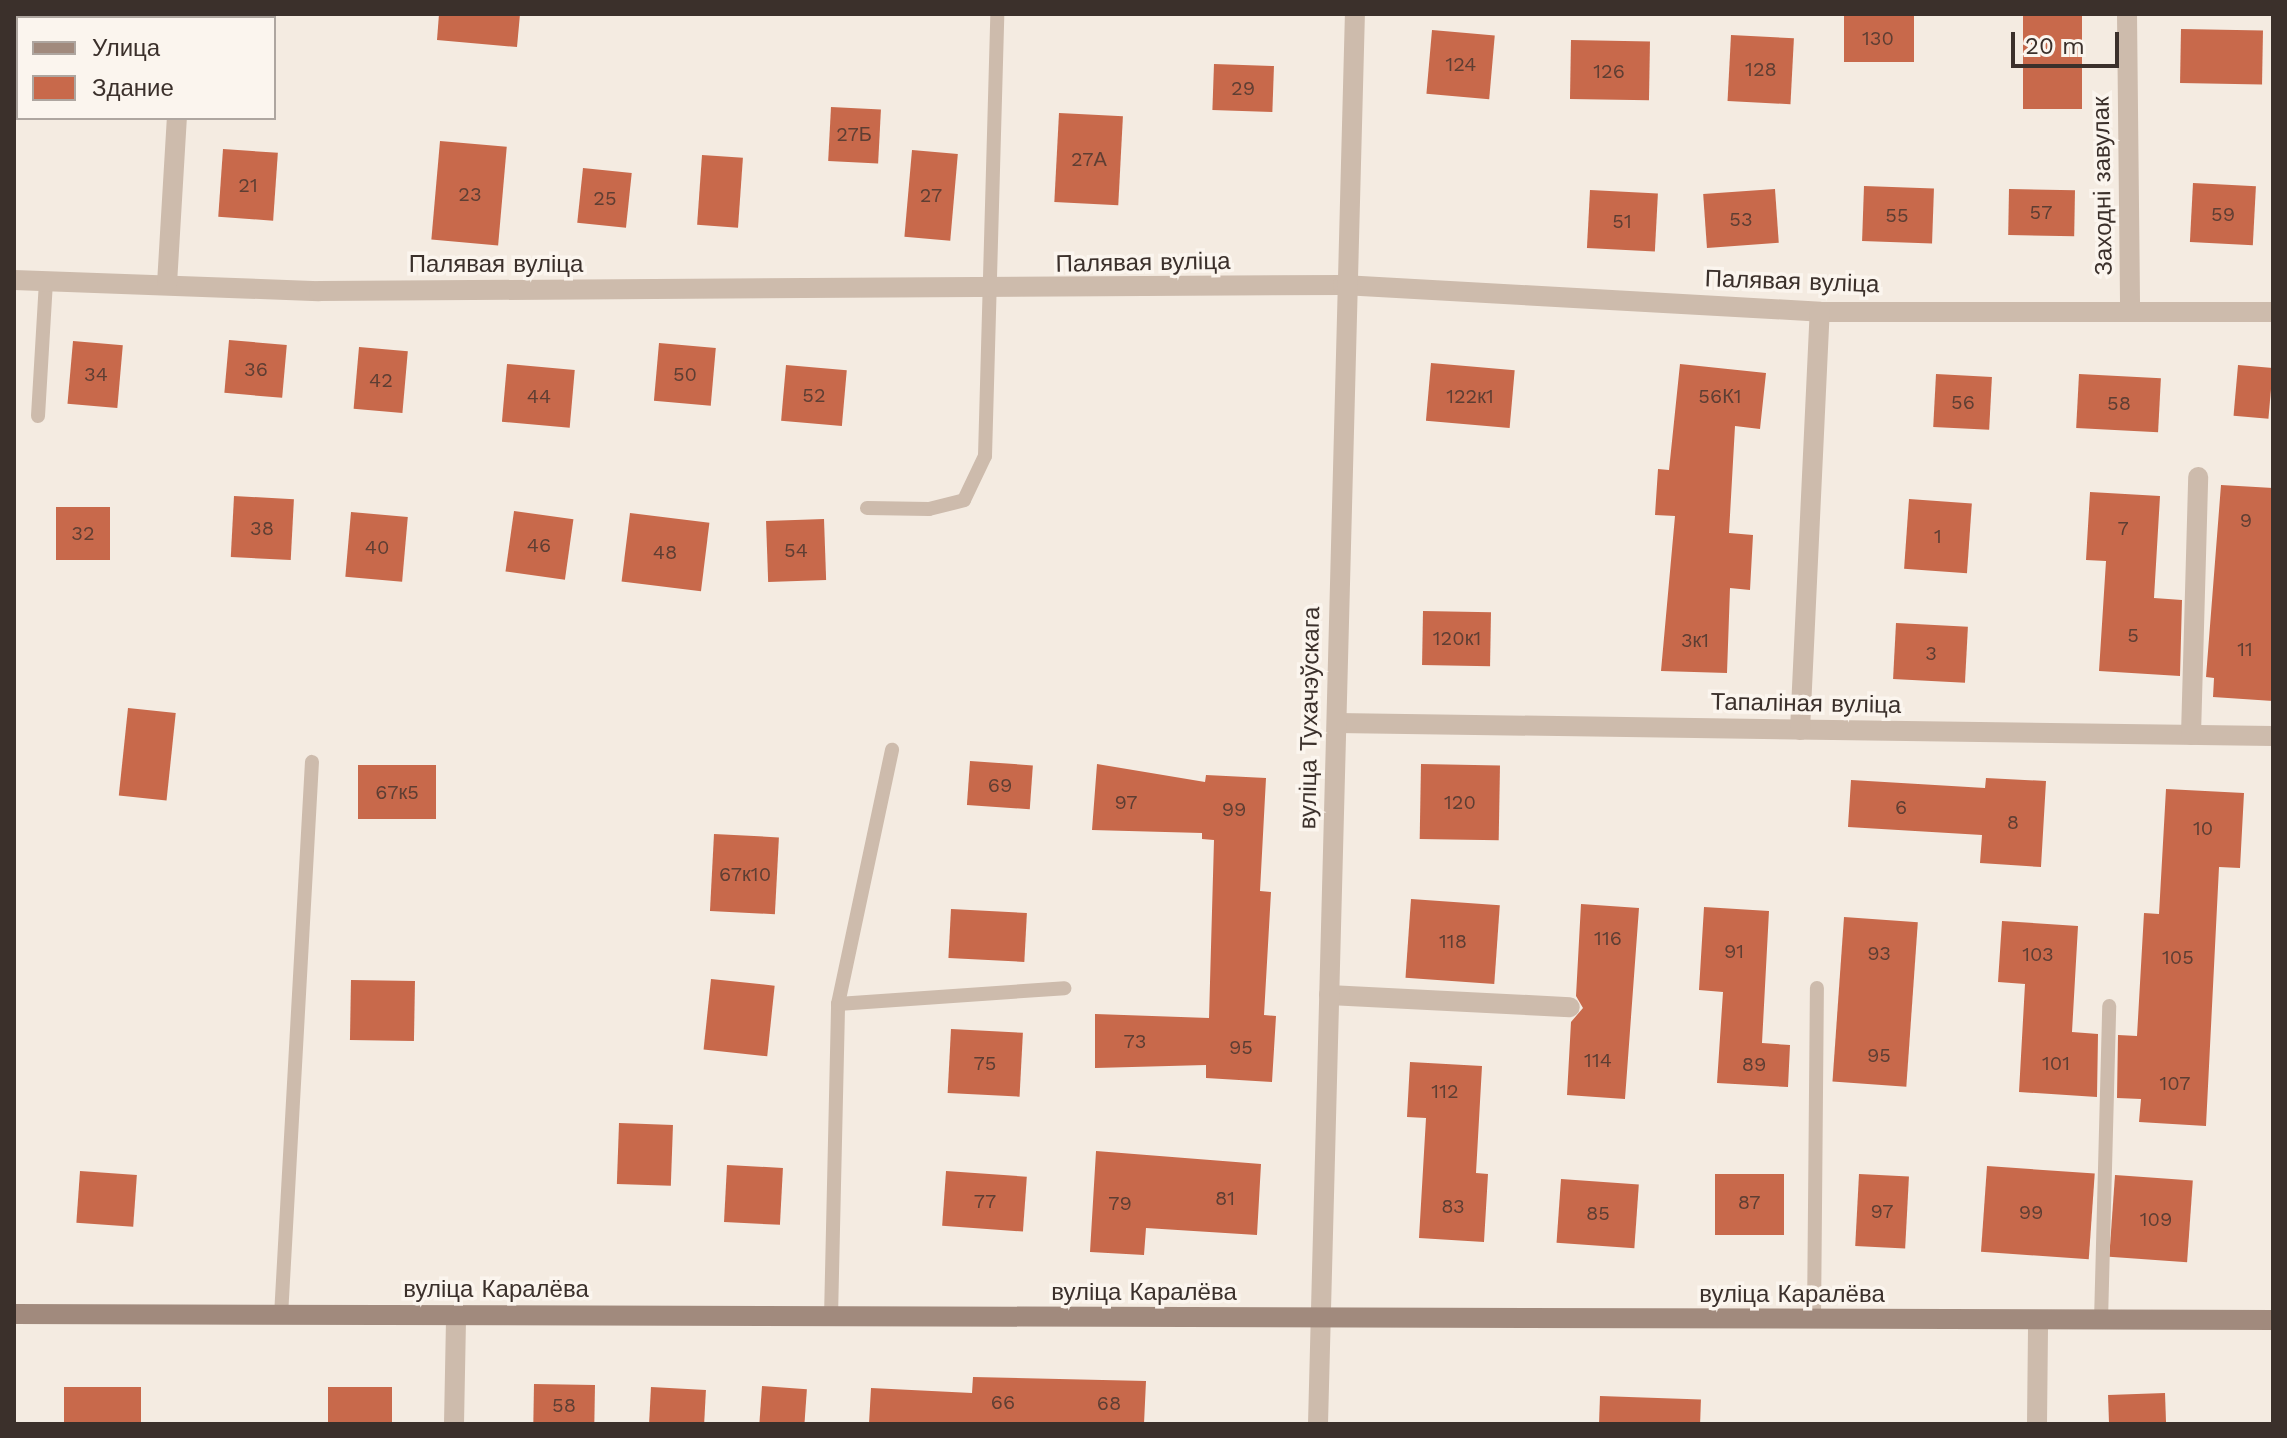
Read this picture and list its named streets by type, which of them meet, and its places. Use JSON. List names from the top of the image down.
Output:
{
  "streets": {
    "main road": ["вуліца Каралёва"],
    "street": [
      "Заходні завулак",
      "Палявая вуліца",
      "Тапаліная вуліца",
      "вуліца Тухачэўскага"
    ]
  },
  "crossings": [
    ["Заходні завулак", "Палявая вуліца"],
    ["Палявая вуліца", "вуліца Тухачэўскага"],
    ["Тапаліная вуліца", "вуліца Тухачэўскага"],
    ["вуліца Тухачэўскага", "вуліца Каралёва"]
  ],
  "house_numbers": [
    "130",
    "124",
    "128",
    "126",
    "29",
    "27Б",
    "27А",
    "21",
    "23",
    "27",
    "25",
    "57",
    "59",
    "55",
    "53",
    "51",
    "36",
    "34",
    "50",
    "42",
    "52",
    "44",
    "122к1",
    "56К1",
    "56",
    "58",
    "9",
    "38",
    "7",
    "32",
    "1",
    "46",
    "40",
    "54",
    "48",
    "5",
    "120к1",
    "3к1",
    "11",
    "3",
    "69",
    "67к5",
    "97",
    "120",
    "6",
    "99",
    "8",
    "10",
    "67к10",
    "116",
    "118",
    "91",
    "93",
    "103",
    "105",
    "73",
    "95",
    "95",
    "114",
    "75",
    "101",
    "89",
    "107",
    "112",
    "81",
    "77",
    "87",
    "79",
    "83",
    "97",
    "99",
    "85",
    "109",
    "66",
    "68",
    "58"
  ],
  "legend": ["Улица", "Здание"],
  "scale_bar": "20 m"
}
